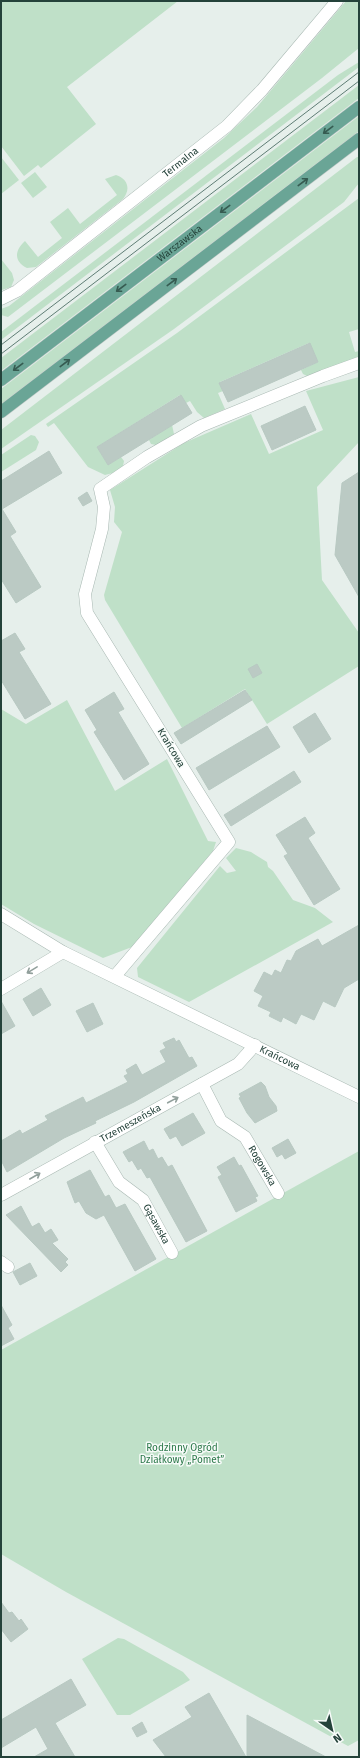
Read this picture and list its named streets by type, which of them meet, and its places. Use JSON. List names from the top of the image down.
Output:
{
  "streets": {
    "main road": ["Warszawska"],
    "street": [
      "Termalna",
      "Krańcowa",
      "Trzemeszeńska",
      "Rogowska",
      "Gąsawska"
    ]
  },
  "crossings": [
    ["Krańcowa", "Trzemeszeńska"],
    ["Trzemeszeńska", "Rogowska"],
    ["Trzemeszeńska", "Gąsawska"]
  ],
  "one_way": ["Trzemeszeńska"],
  "parks": ["Rodzinny Ogród Działkowy „Pomet”"],
  "north": "bottom right"
}
